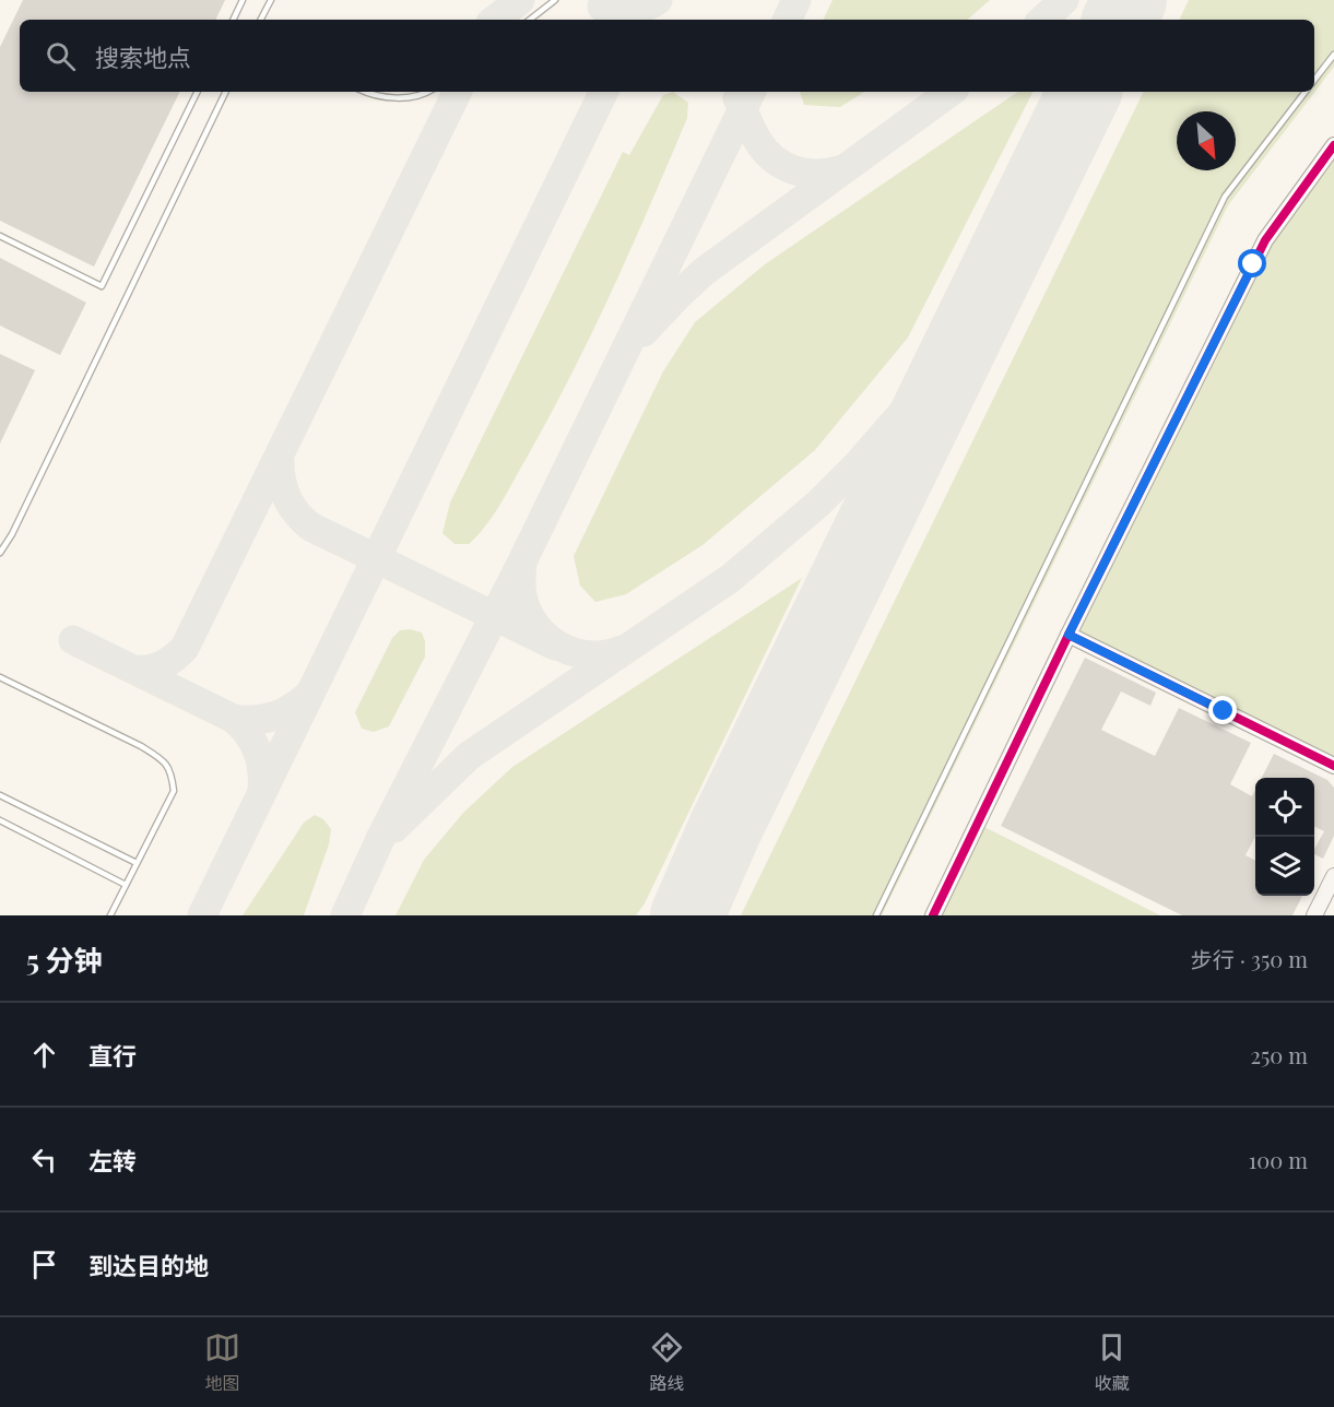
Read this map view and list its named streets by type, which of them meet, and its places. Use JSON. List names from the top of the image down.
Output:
{
  "north": "bottom right",
  "page": {
    "search": "搜索地点",
    "heading": ["5 分钟", "步行 · 350 m"],
    "list": [
      ["直行", "250 m"],
      ["左转", "100 m"],
      "到达目的地"
    ],
    "nav": ["地图", "路线", "收藏"]
  }
}
